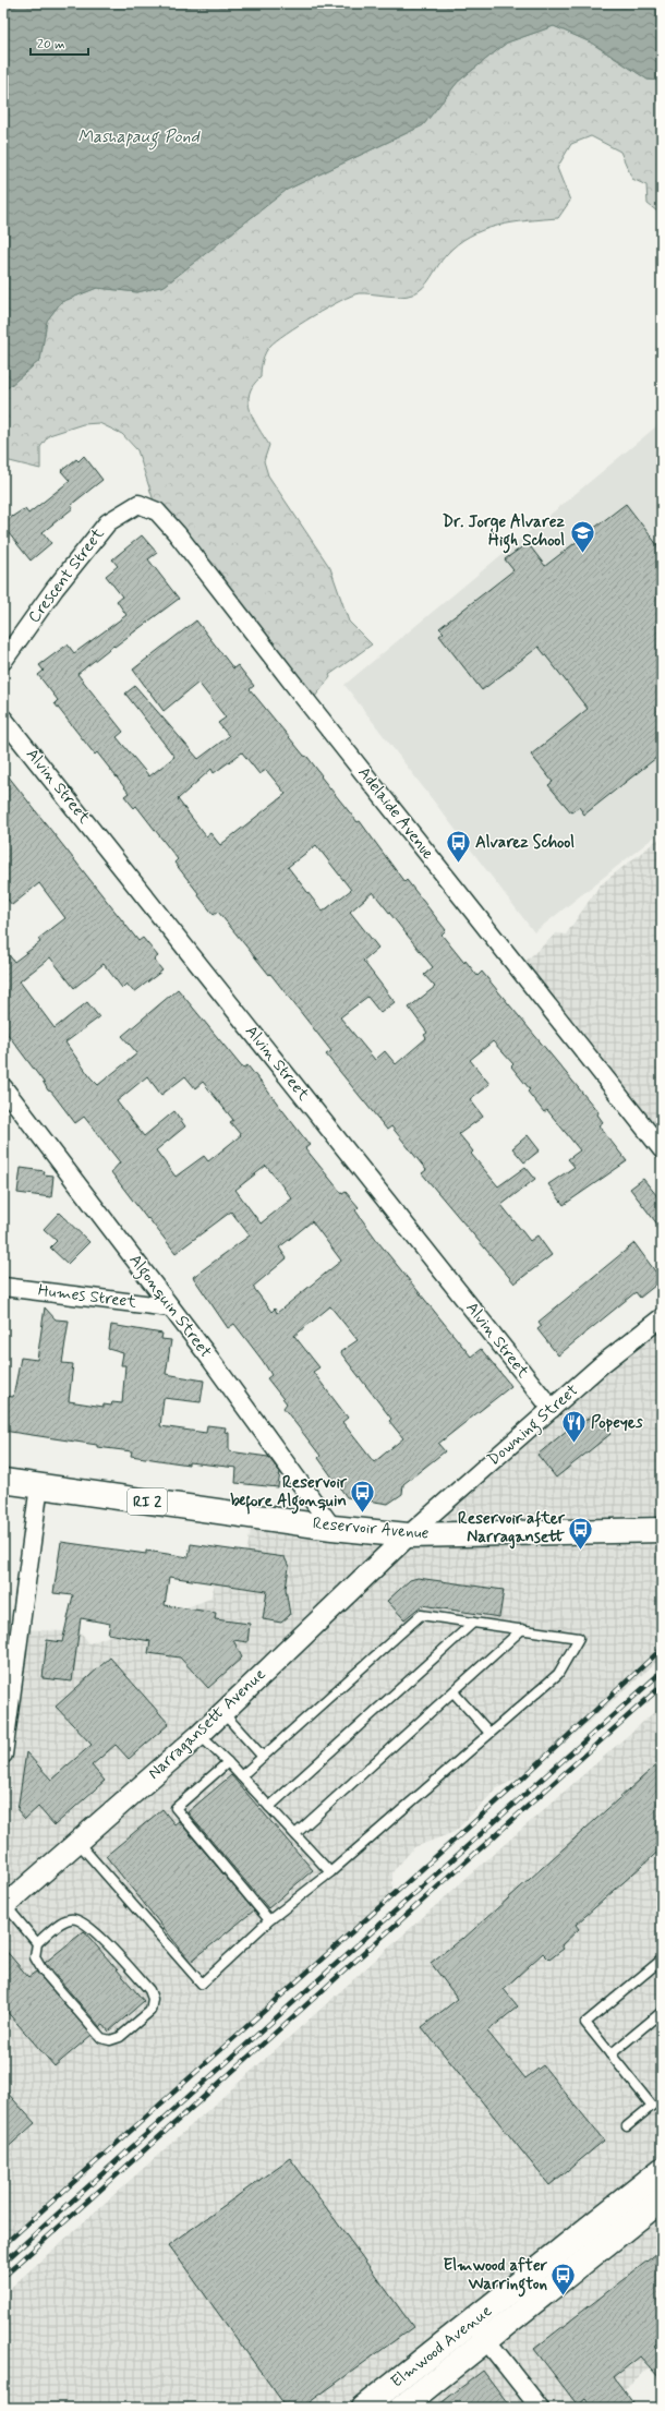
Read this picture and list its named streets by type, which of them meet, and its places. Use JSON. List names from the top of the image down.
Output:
{
  "streets": {
    "main road": ["RI 2", "Reservoir Avenue", "Elmwood Avenue"],
    "street": [
      "Crescent Street",
      "Alvin Street",
      "Adelaide Avenue",
      "Humes Street",
      "Algonquin Street",
      "Downing Street",
      "Narragansett Avenue"
    ]
  },
  "crossings": [
    ["Crescent Street", "Adelaide Avenue"],
    ["Alvin Street", "Downing Street"],
    ["Humes Street", "Algonquin Street"],
    ["Algonquin Street", "Reservoir Avenue"],
    ["Downing Street", "Reservoir Avenue"],
    ["Downing Street", "Narragansett Avenue"],
    ["Reservoir Avenue", "Narragansett Avenue"]
  ],
  "water": ["Mashapaug Pond"],
  "places": {
    "school or university": ["Dr. Jorge Alvarez High School"],
    "bus stop": [
      "Alvarez School",
      "Reservoir before Algonquin",
      "Reservoir after Narragansett",
      "Elmwood after Warrington"
    ],
    "restaurant": ["Popeyes"]
  },
  "scale_bar": "20 m"
}
